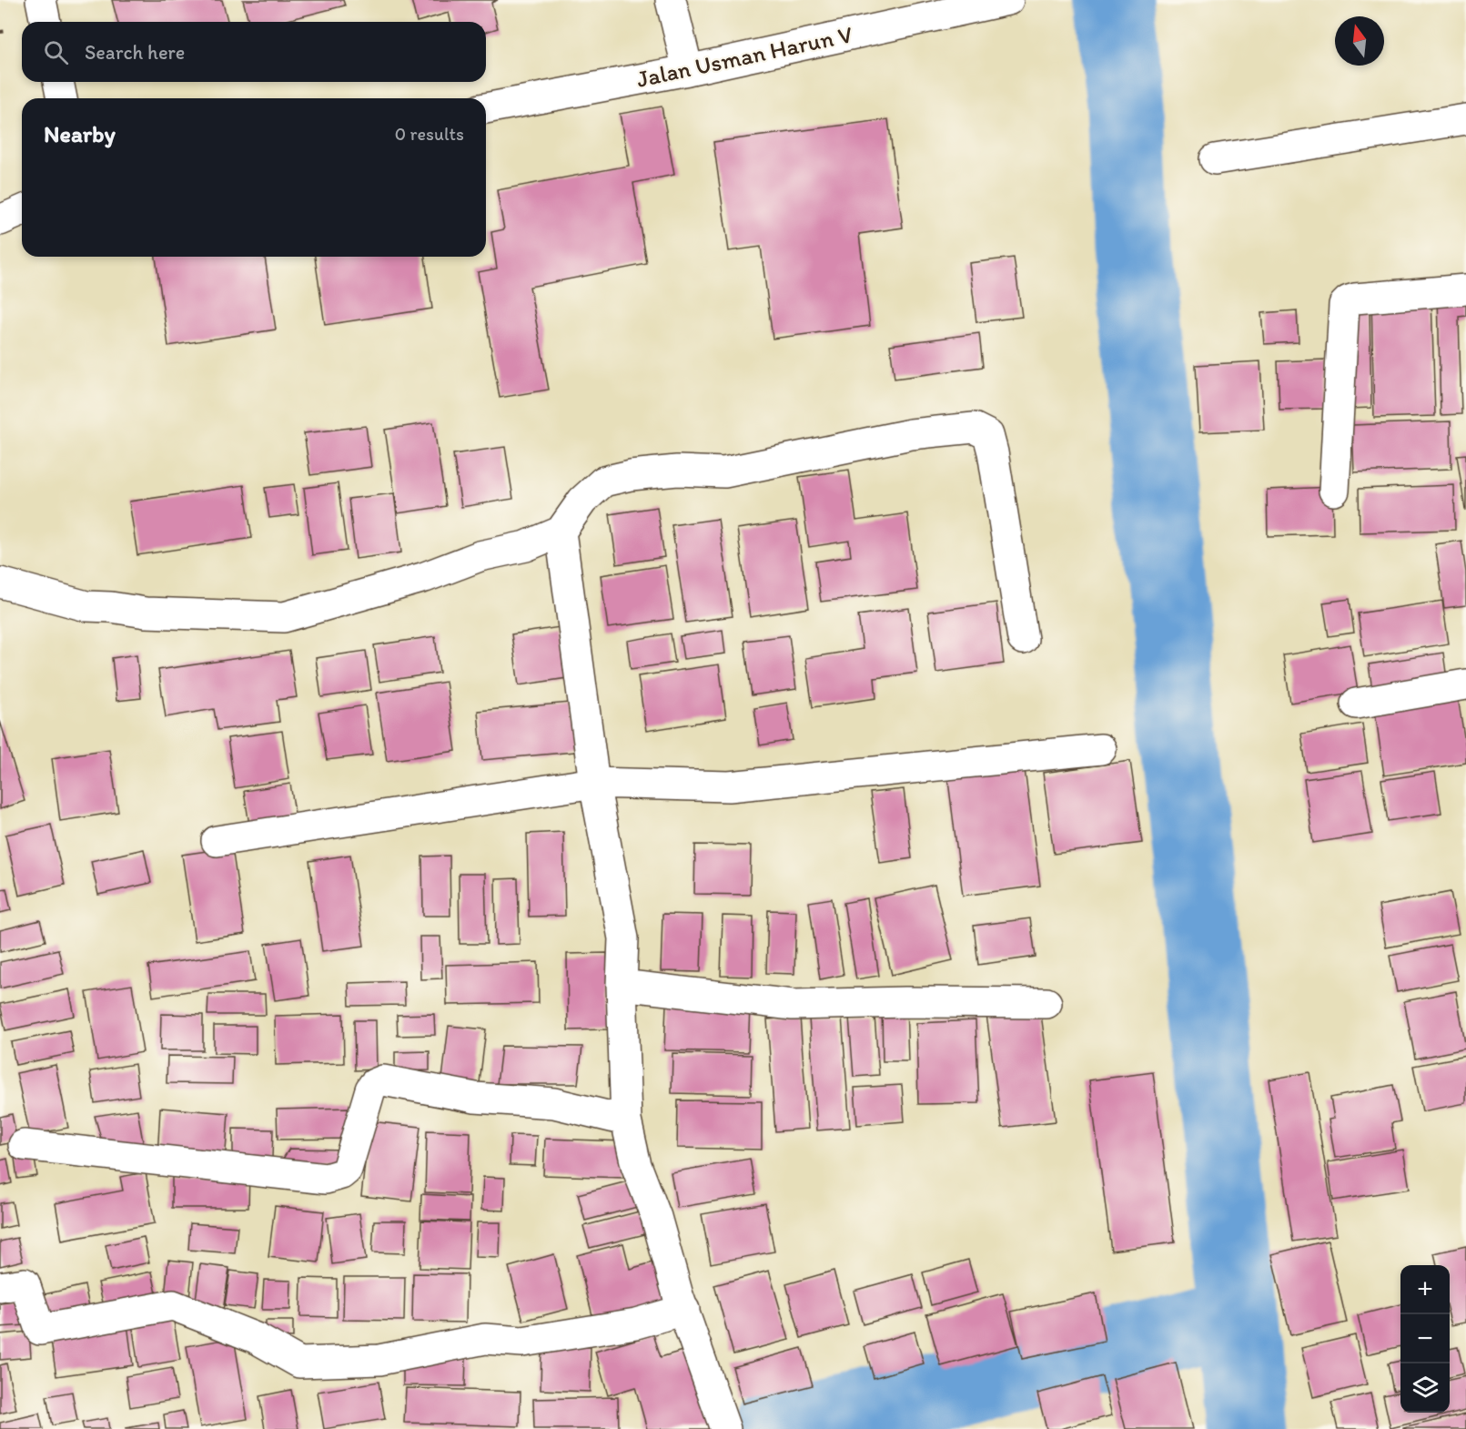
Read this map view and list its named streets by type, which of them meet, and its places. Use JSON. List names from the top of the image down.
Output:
{
  "streets": {
    "street": ["Jalan Usman Harun V"]
  },
  "north": "top",
  "page": {
    "search": "Search here",
    "heading": ["Nearby", "0 results"],
    "map_buttons": ["+", "−"]
  }
}
